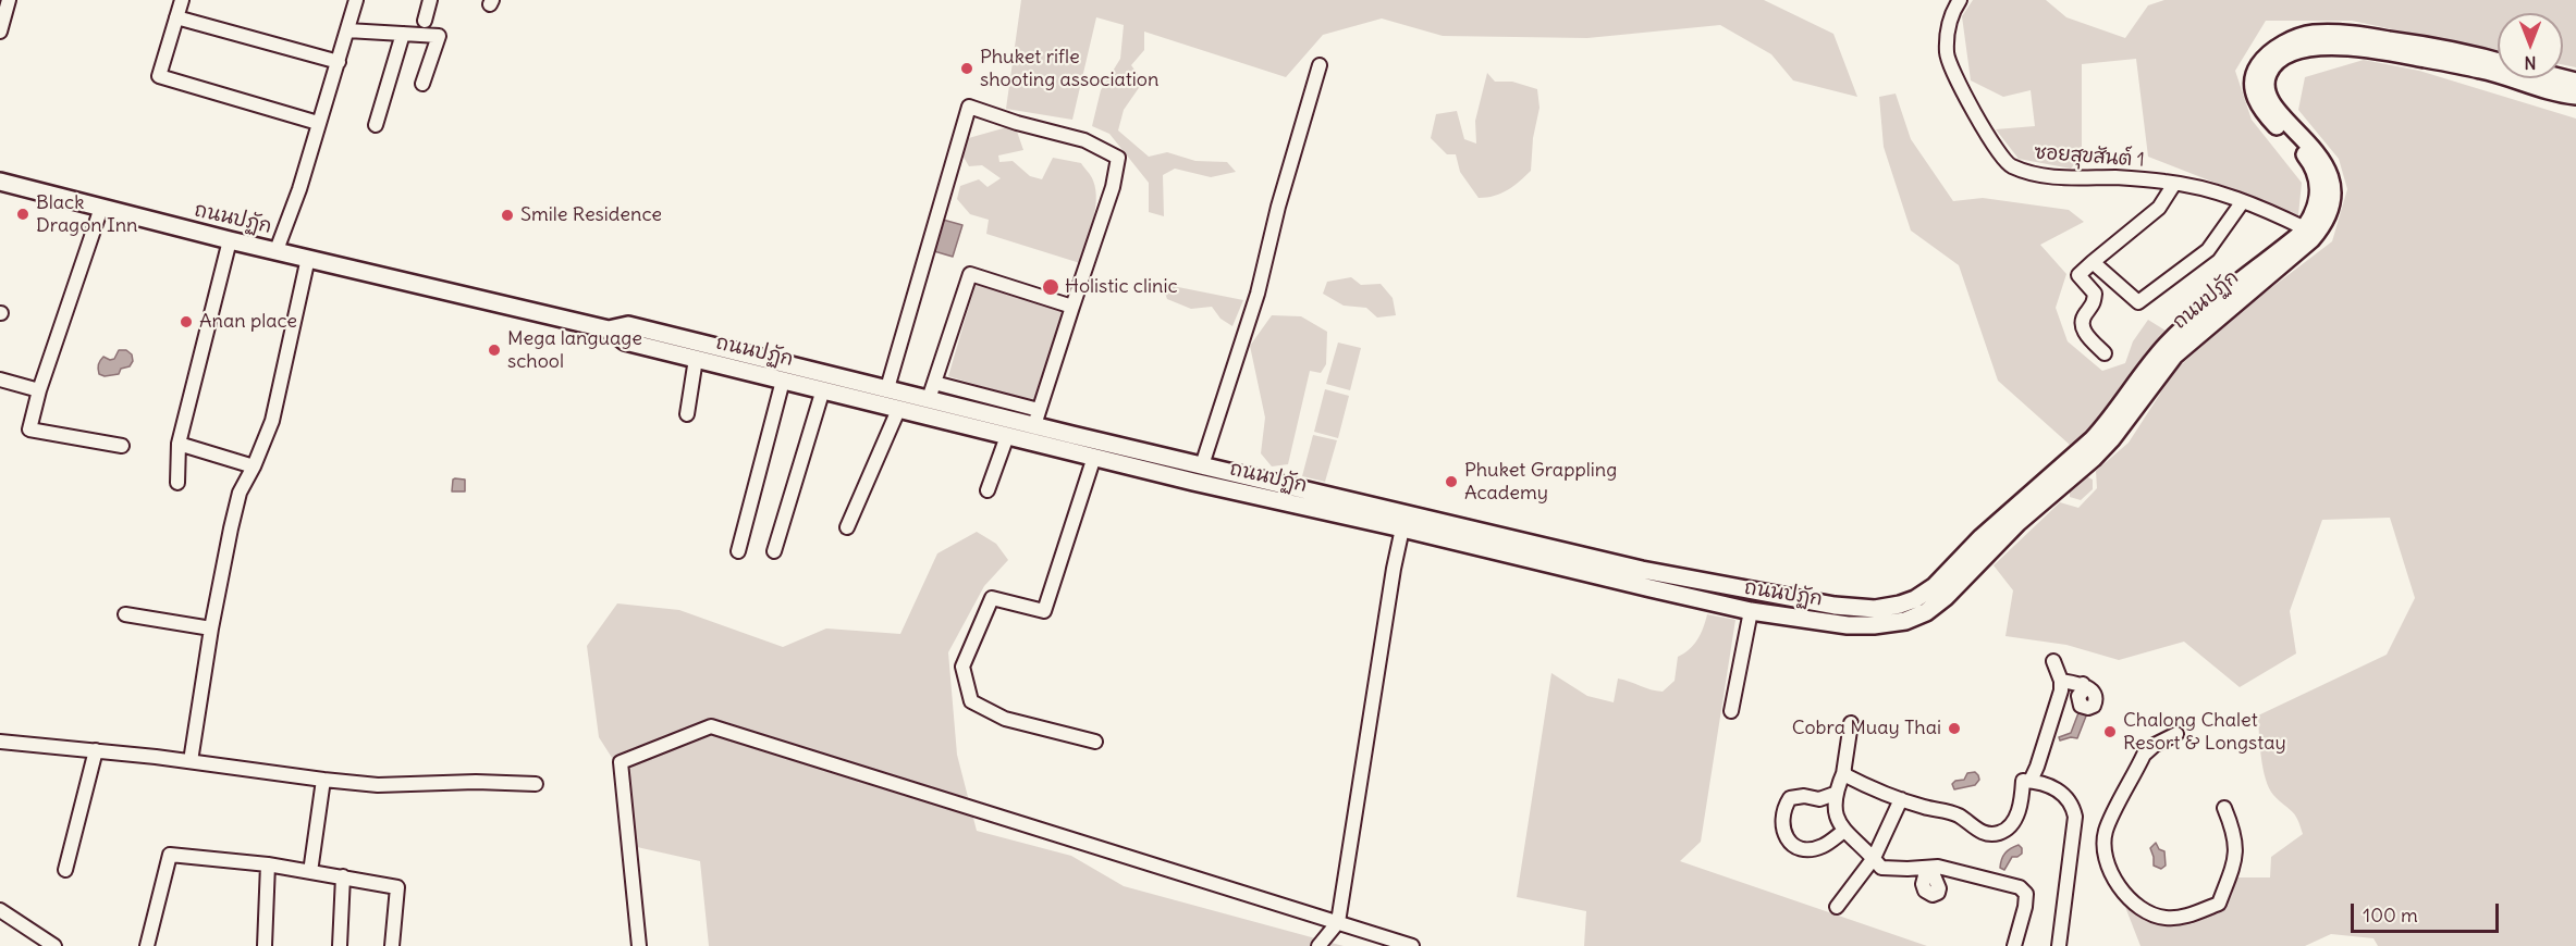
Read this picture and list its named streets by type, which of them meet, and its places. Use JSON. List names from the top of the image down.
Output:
{
  "streets": {
    "main road": ["ถนนปฏัก"],
    "street": ["ซอยสุขสันต์ 1"]
  },
  "crossings": [
    ["ซอยสุขสันต์ 1", "ถนนปฏัก"]
  ],
  "places": [
    "Phuket rifle shooting association",
    "Black Dragon Inn",
    "Smile Residence",
    "Holistic clinic",
    "Anan place",
    "Mega language school",
    "Phuket Grappling Academy",
    "Cobra Muay Thai",
    "Chalong Chalet Resort & Longstay"
  ],
  "scale_bar": "100 m",
  "north": "bottom"
}
